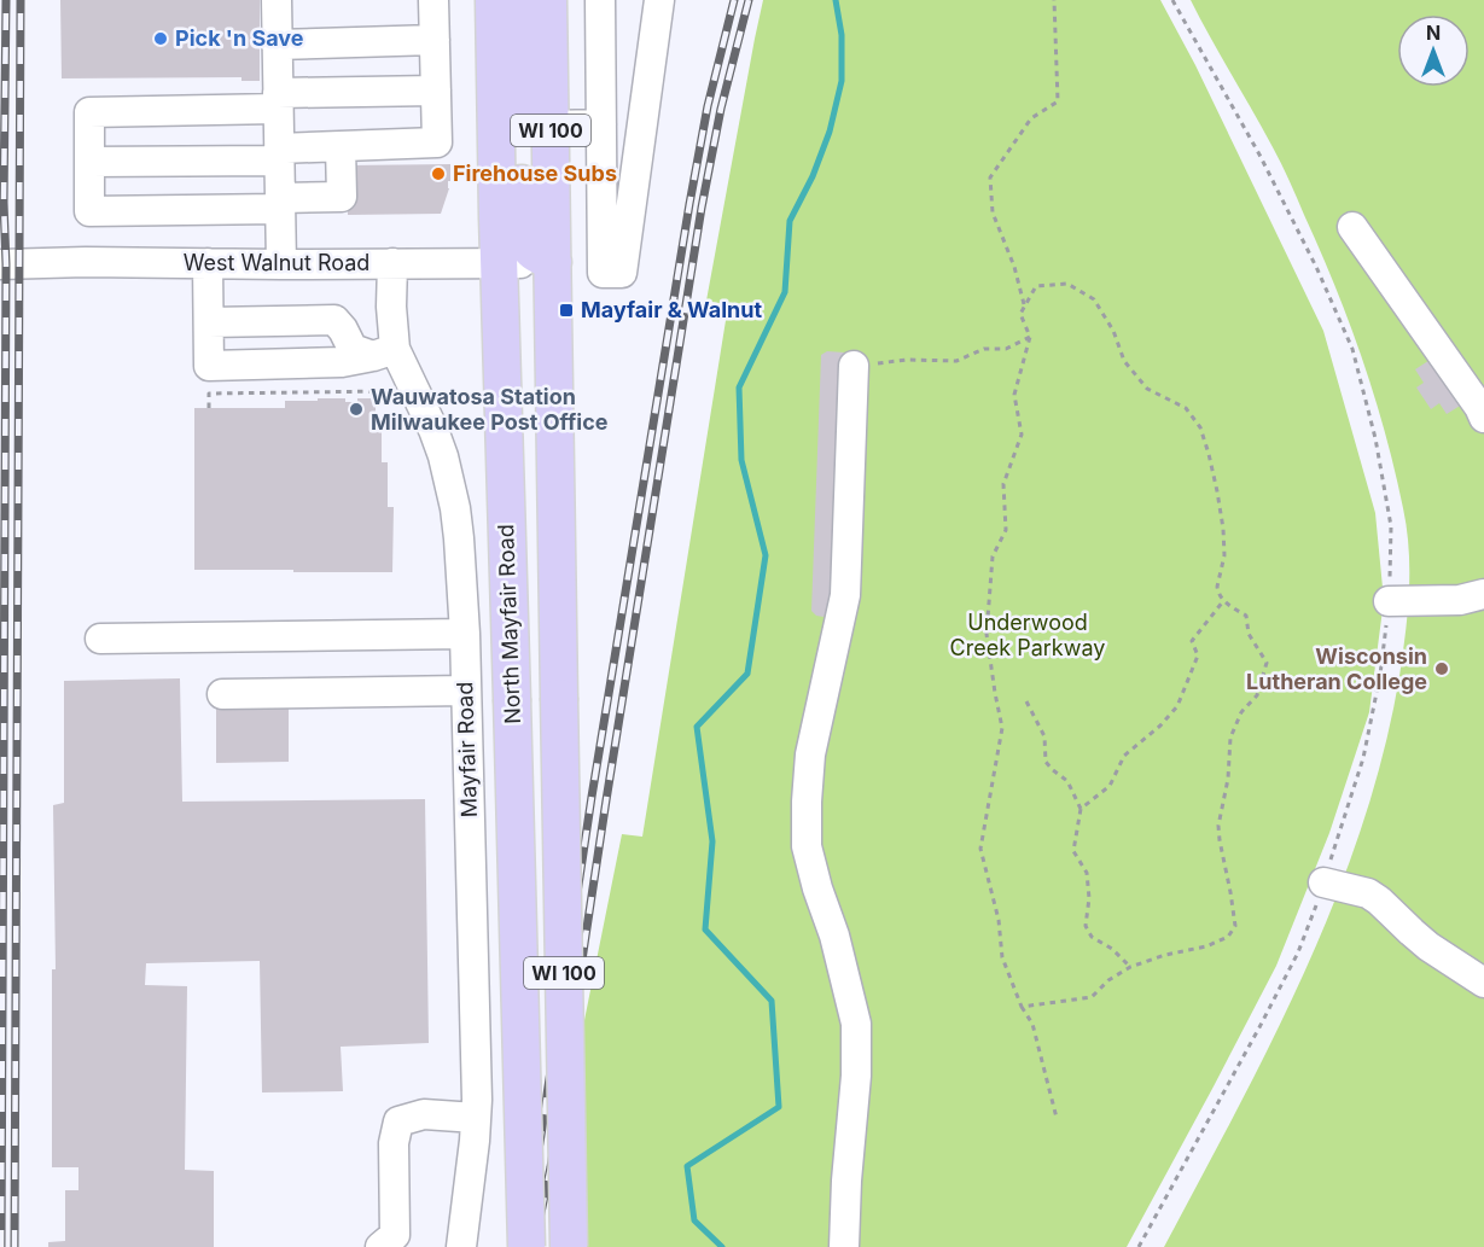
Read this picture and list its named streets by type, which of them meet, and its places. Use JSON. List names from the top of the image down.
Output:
{
  "streets": {
    "main road": ["WI 100", "North Mayfair Road"],
    "street": ["West Walnut Road", "Mayfair Road"]
  },
  "crossings": [
    ["WI 100", "West Walnut Road"],
    ["West Walnut Road", "North Mayfair Road"],
    ["West Walnut Road", "Mayfair Road"]
  ],
  "parks": ["Underwood Creek Parkway"],
  "places": {
    "other": [
      "Pick 'n Save",
      "Firehouse Subs",
      "Wauwatosa Station Milwaukee Post Office",
      "Wisconsin Lutheran College"
    ],
    "transit": ["Mayfair & Walnut"]
  },
  "north": "top"
}
